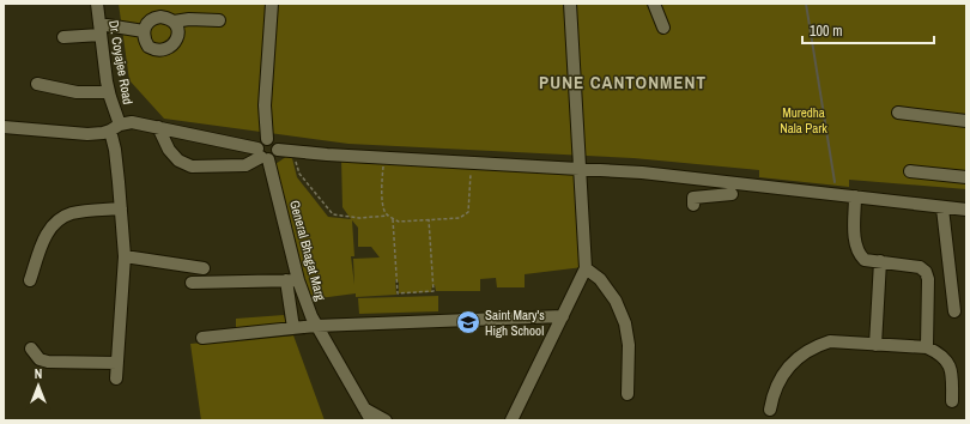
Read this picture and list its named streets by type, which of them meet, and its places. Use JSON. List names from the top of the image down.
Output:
{
  "streets": {
    "street": ["Dr. Coyajee Road", "General Bhagat Marg"]
  },
  "districts": ["PUNE CANTONMENT"],
  "parks": ["Muredha Nala Park"],
  "places": {
    "school or university": ["Saint Mary's High School"]
  },
  "scale_bar": "100 m",
  "north": "top"
}
